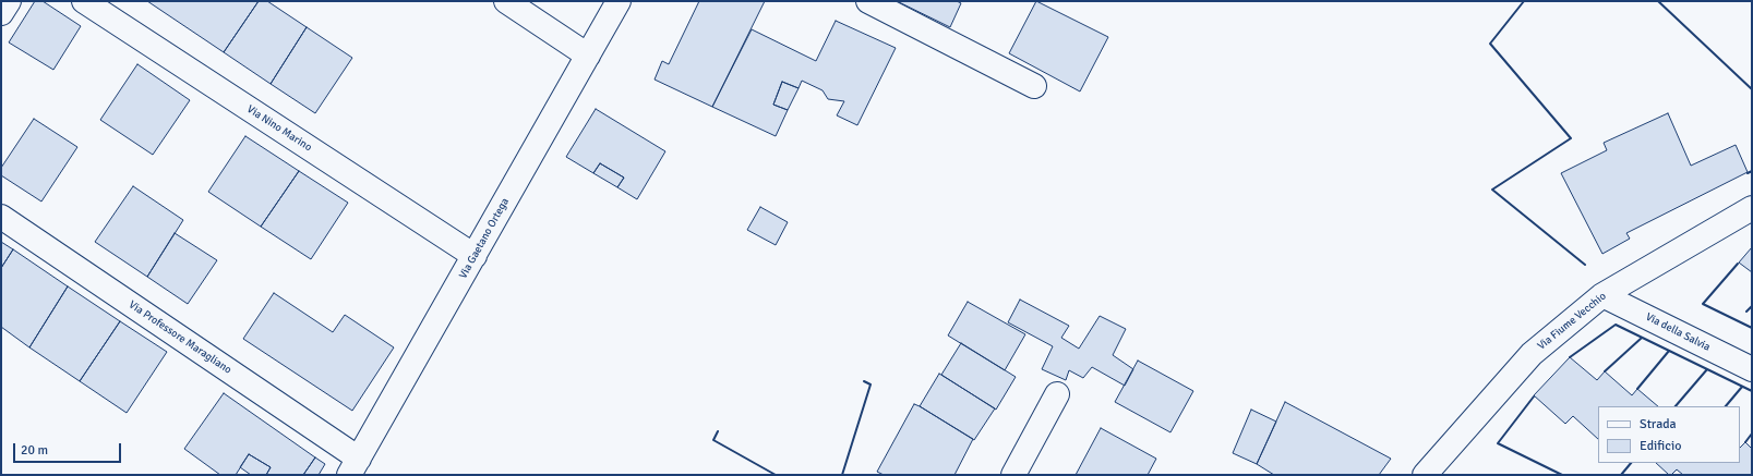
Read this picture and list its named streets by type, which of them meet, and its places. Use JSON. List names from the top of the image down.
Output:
{
  "streets": {
    "street": [
      "Via Nino Marino",
      "Via Gaetano Ortega",
      "Via Fiume Vecchio",
      "Via della Salvia",
      "Via Professore Maragliano"
    ]
  },
  "crossings": [
    ["Via Nino Marino", "Via Gaetano Ortega"],
    ["Via Gaetano Ortega", "Via Professore Maragliano"],
    ["Via Fiume Vecchio", "Via della Salvia"]
  ],
  "legend": ["Strada", "Edificio"],
  "scale_bar": "20 m"
}
